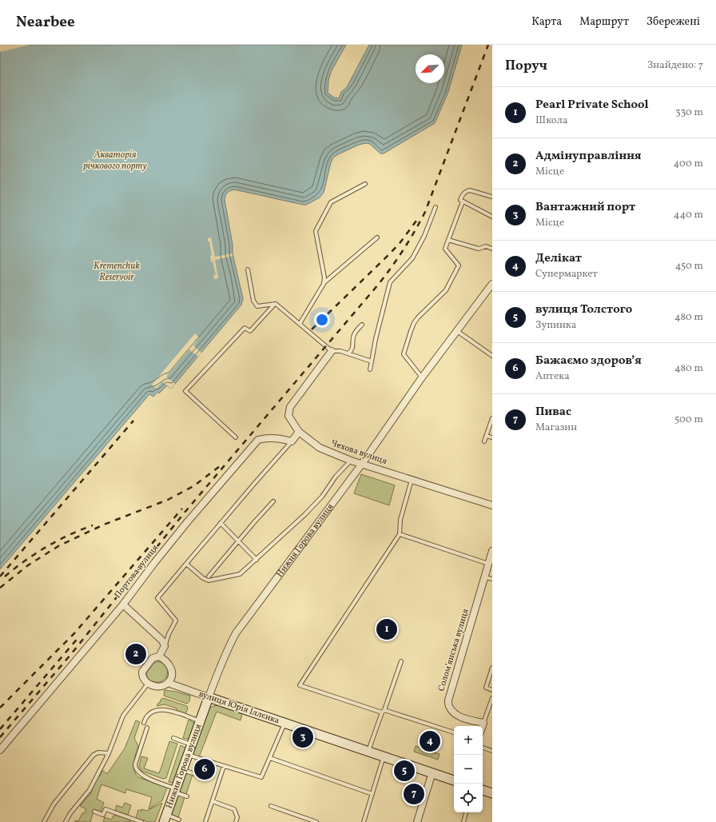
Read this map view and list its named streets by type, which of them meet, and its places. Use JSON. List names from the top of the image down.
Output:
{
  "streets": {
    "street": [
      "Чехова вулиця",
      "Нижня Горова вулиця",
      "Портова вулиця",
      "Соломʼянська вулиця",
      "вулиця Юрія Іллєнка"
    ]
  },
  "crossings": [
    ["Чехова вулиця", "Нижня Горова вулиця"],
    ["Нижня Горова вулиця", "вулиця Юрія Іллєнка"]
  ],
  "water": ["Акваторія річкового порту", "Kremenchuk Reservoir"],
  "north": "bottom left",
  "page": {
    "header": "Nearbee",
    "nav": ["Карта", "Маршрут", "Збережені"],
    "heading": ["Поруч", "Знайдено: 7"],
    "list": [
      {
        "mark": "1",
        "name": "Pearl Private School",
        "note": "Школа",
        "value": "330 m"
      },
      {
        "mark": "2",
        "name": "Адмінуправління",
        "note": "Місце",
        "value": "400 m"
      },
      {
        "mark": "3",
        "name": "Вантажний порт",
        "note": "Місце",
        "value": "440 m"
      },
      {
        "mark": "4",
        "name": "Делікат",
        "note": "Супермаркет",
        "value": "450 m"
      },
      {
        "mark": "5",
        "name": "вулиця Толстого",
        "note": "Зупинка",
        "value": "480 m"
      },
      {
        "mark": "6",
        "name": "Бажаємо здоровʼя",
        "note": "Аптека",
        "value": "480 m"
      },
      {
        "mark": "7",
        "name": "Пивас",
        "note": "Магазин",
        "value": "500 m"
      }
    ],
    "pins": [
      "1",
      "2",
      "3",
      "4",
      "6",
      "5",
      "7"
    ],
    "map_buttons": ["+", "−"]
  }
}
